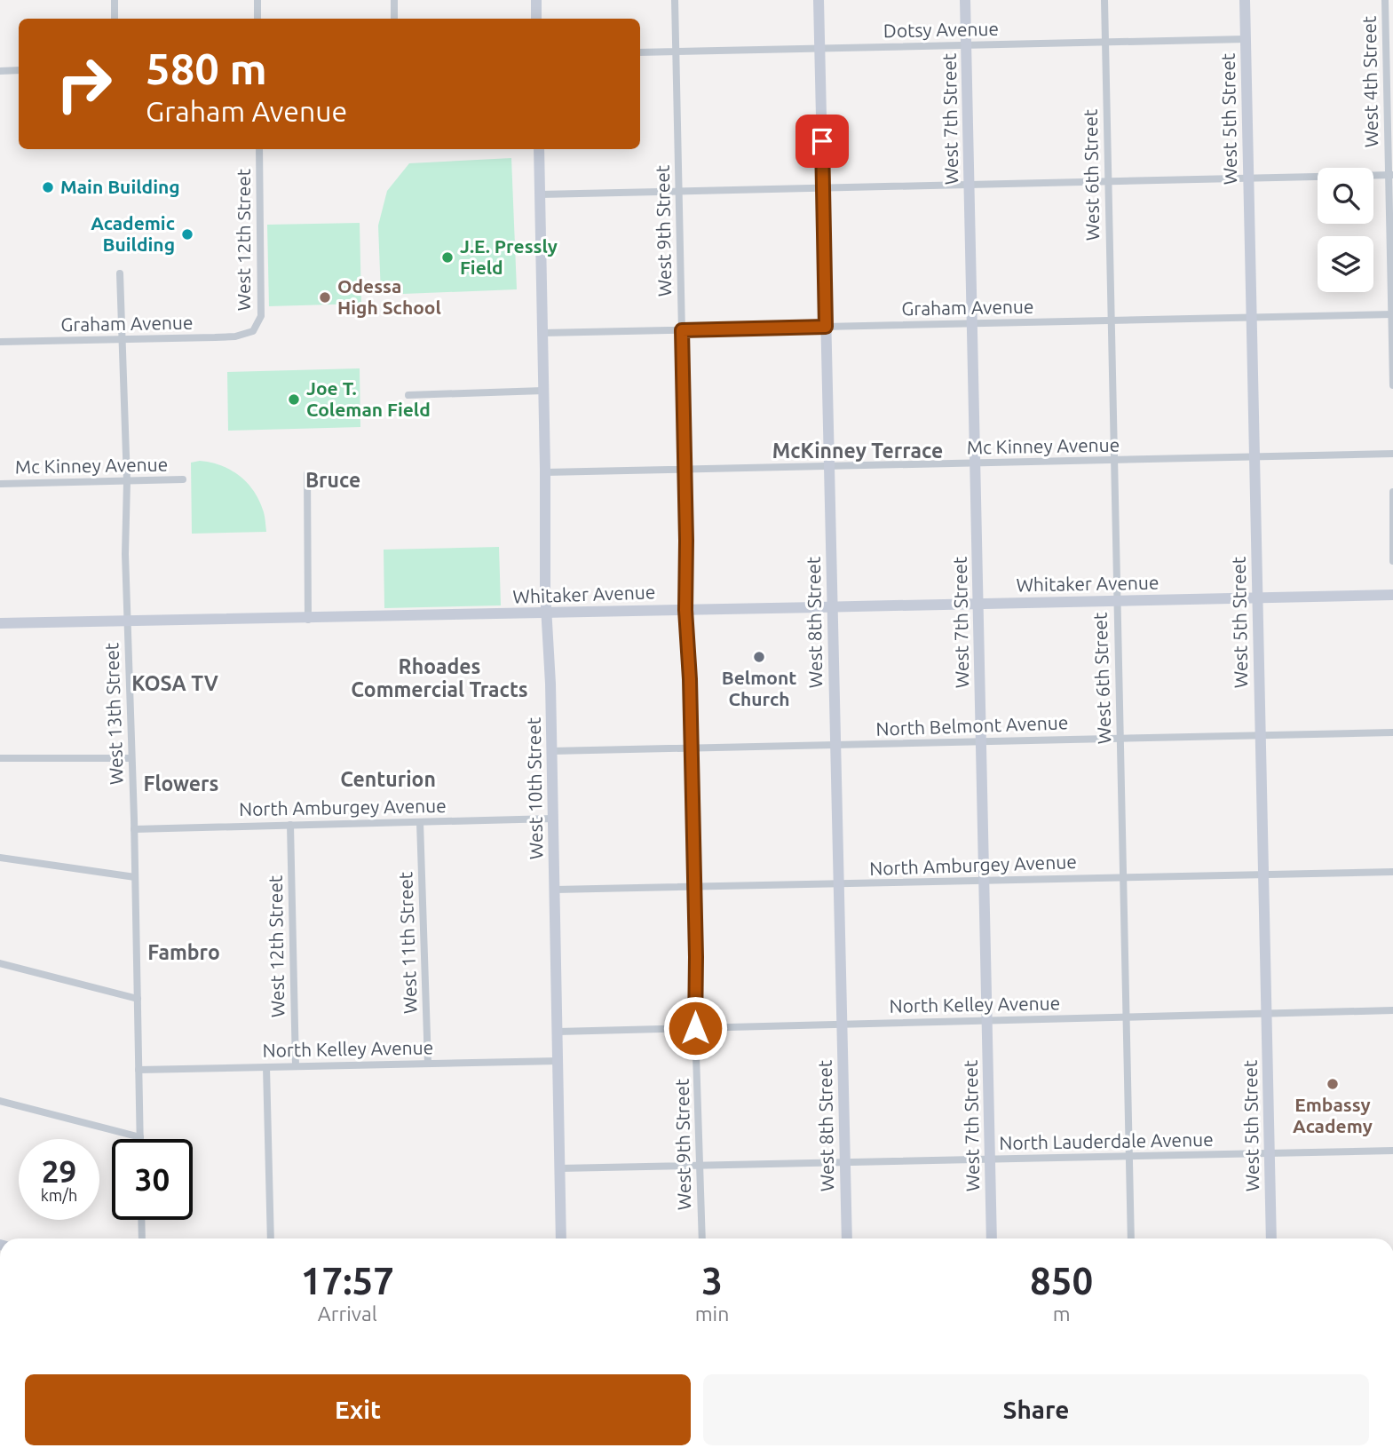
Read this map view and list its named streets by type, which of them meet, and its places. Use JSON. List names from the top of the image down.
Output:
{
  "streets": {
    "street": [
      "Dotsy Avenue",
      "West 4th Street",
      "West 7th Street",
      "West 5th Street",
      "West 6th Street",
      "West 9th Street",
      "West 12th Street",
      "Graham Avenue",
      "Mc Kinney Avenue",
      "Whitaker Avenue",
      "West 8th Street",
      "West 13th Street",
      "North Belmont Avenue",
      "West 10th Street",
      "North Amburgey Avenue",
      "West 11th Street",
      "North Kelley Avenue",
      "North Lauderdale Avenue"
    ]
  },
  "crossings": [
    ["Dotsy Avenue", "West 7th Street"],
    ["Dotsy Avenue", "West 5th Street"],
    ["Dotsy Avenue", "West 6th Street"],
    ["Dotsy Avenue", "West 9th Street"],
    ["Dotsy Avenue", "West 8th Street"],
    ["West 4th Street", "Graham Avenue"],
    ["West 7th Street", "Graham Avenue"],
    ["West 7th Street", "Mc Kinney Avenue"],
    ["West 7th Street", "Whitaker Avenue"],
    ["West 7th Street", "North Belmont Avenue"],
    ["West 7th Street", "North Amburgey Avenue"],
    ["West 7th Street", "North Kelley Avenue"],
    ["West 7th Street", "North Lauderdale Avenue"],
    ["West 5th Street", "Graham Avenue"],
    ["West 5th Street", "Mc Kinney Avenue"],
    ["West 5th Street", "Whitaker Avenue"],
    ["West 5th Street", "North Belmont Avenue"],
    ["West 5th Street", "North Amburgey Avenue"],
    ["West 5th Street", "North Kelley Avenue"],
    ["West 5th Street", "North Lauderdale Avenue"],
    ["West 6th Street", "Graham Avenue"],
    ["West 6th Street", "Mc Kinney Avenue"],
    ["West 6th Street", "Whitaker Avenue"],
    ["West 6th Street", "North Belmont Avenue"],
    ["West 6th Street", "North Amburgey Avenue"],
    ["West 6th Street", "North Kelley Avenue"],
    ["West 6th Street", "North Lauderdale Avenue"],
    ["West 9th Street", "Graham Avenue"],
    ["West 9th Street", "Mc Kinney Avenue"],
    ["West 9th Street", "Whitaker Avenue"],
    ["West 9th Street", "North Belmont Avenue"],
    ["West 9th Street", "North Amburgey Avenue"],
    ["West 9th Street", "North Kelley Avenue"],
    ["West 9th Street", "North Lauderdale Avenue"],
    ["West 12th Street", "Graham Avenue"],
    ["West 12th Street", "North Amburgey Avenue"],
    ["West 12th Street", "North Kelley Avenue"],
    ["Graham Avenue", "West 8th Street"],
    ["Graham Avenue", "West 13th Street"],
    ["Graham Avenue", "West 10th Street"],
    ["Mc Kinney Avenue", "West 8th Street"],
    ["Mc Kinney Avenue", "West 13th Street"],
    ["Mc Kinney Avenue", "West 10th Street"],
    ["Whitaker Avenue", "West 8th Street"],
    ["Whitaker Avenue", "West 13th Street"],
    ["Whitaker Avenue", "West 10th Street"],
    ["West 8th Street", "North Belmont Avenue"],
    ["West 8th Street", "North Amburgey Avenue"],
    ["West 8th Street", "North Kelley Avenue"],
    ["West 8th Street", "North Lauderdale Avenue"],
    ["West 13th Street", "North Amburgey Avenue"],
    ["West 13th Street", "North Kelley Avenue"],
    ["North Belmont Avenue", "West 10th Street"],
    ["West 10th Street", "North Amburgey Avenue"],
    ["West 10th Street", "North Kelley Avenue"],
    ["West 10th Street", "North Lauderdale Avenue"],
    ["North Amburgey Avenue", "West 11th Street"],
    ["West 11th Street", "North Kelley Avenue"]
  ],
  "districts": [
    "McKinney Terrace",
    "Bruce",
    "Rhoades Commercial Tracts",
    "KOSA TV",
    "Centurion",
    "Flowers",
    "Fambro"
  ],
  "places": [
    "Main Building",
    "Academic Building",
    "J.E. Pressly Field",
    "Odessa High School",
    "Joe T. Coleman Field",
    "Belmont Church",
    "Embassy Academy"
  ],
  "page": {
    "turn": ["580 m", "Graham Avenue"],
    "speed": "29 km/h",
    "limit": "30",
    "eta": [
      "17:57",
      "Arrival",
      "3",
      "min",
      "850",
      "m"
    ],
    "buttons": ["Exit", "Share"]
  }
}
